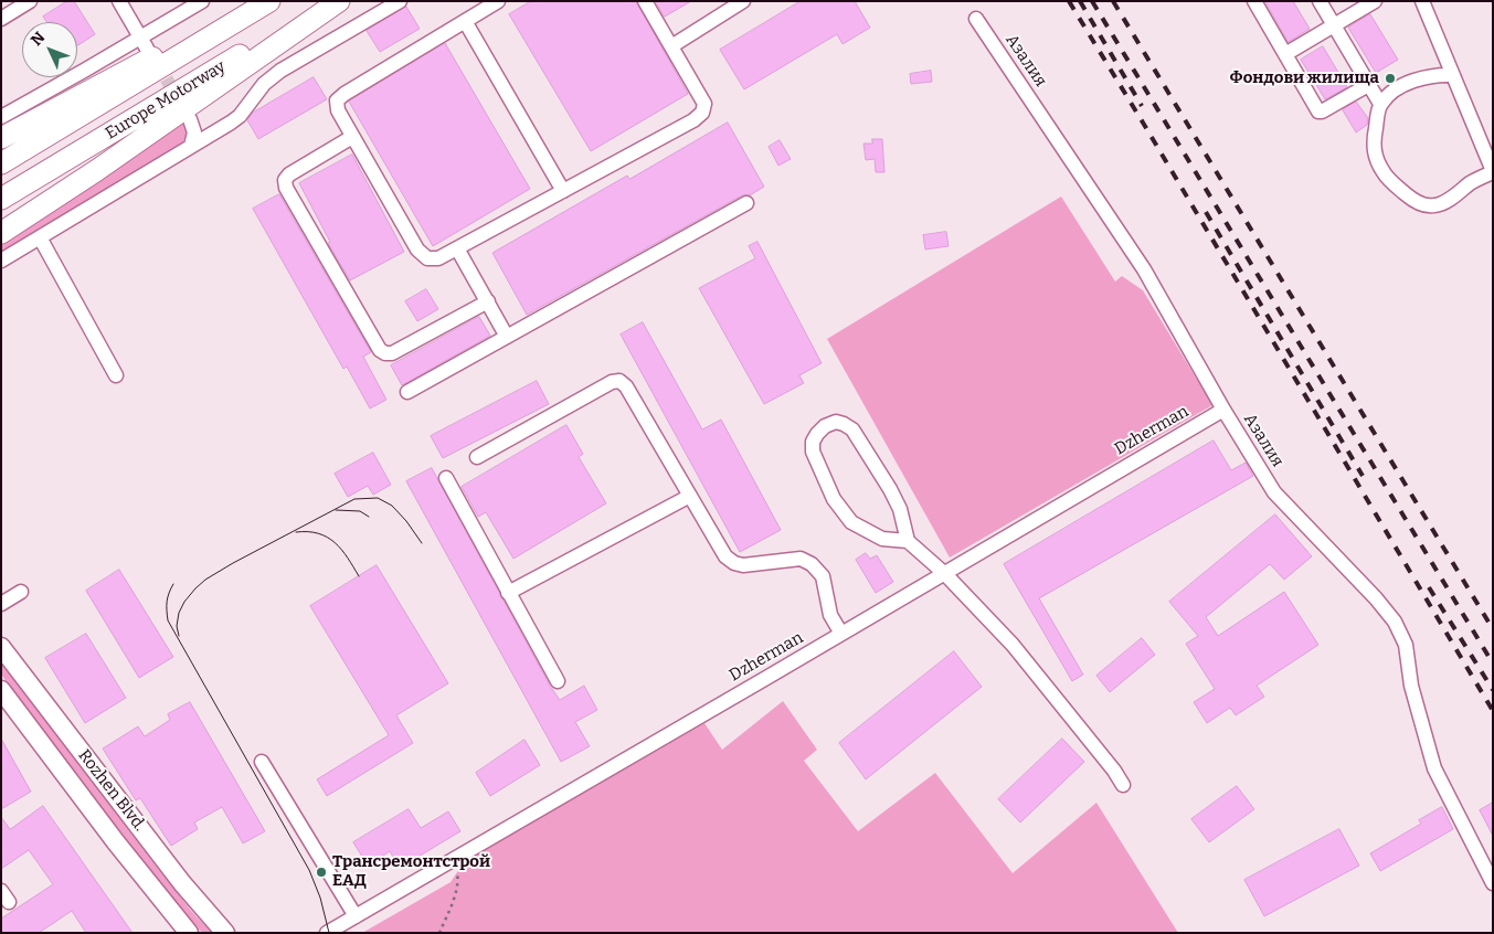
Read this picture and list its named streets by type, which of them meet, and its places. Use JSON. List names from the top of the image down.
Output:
{
  "streets": {
    "highway": ["Europe Motorway"],
    "main road": ["Rozhen Blvd."],
    "street": ["Азалия", "Dzherman"]
  },
  "crossings": [
    ["Азалия", "Dzherman"]
  ],
  "places": ["Фондови жилища", "Трансремонтстрой ЕАД"],
  "north": "top left"
}
